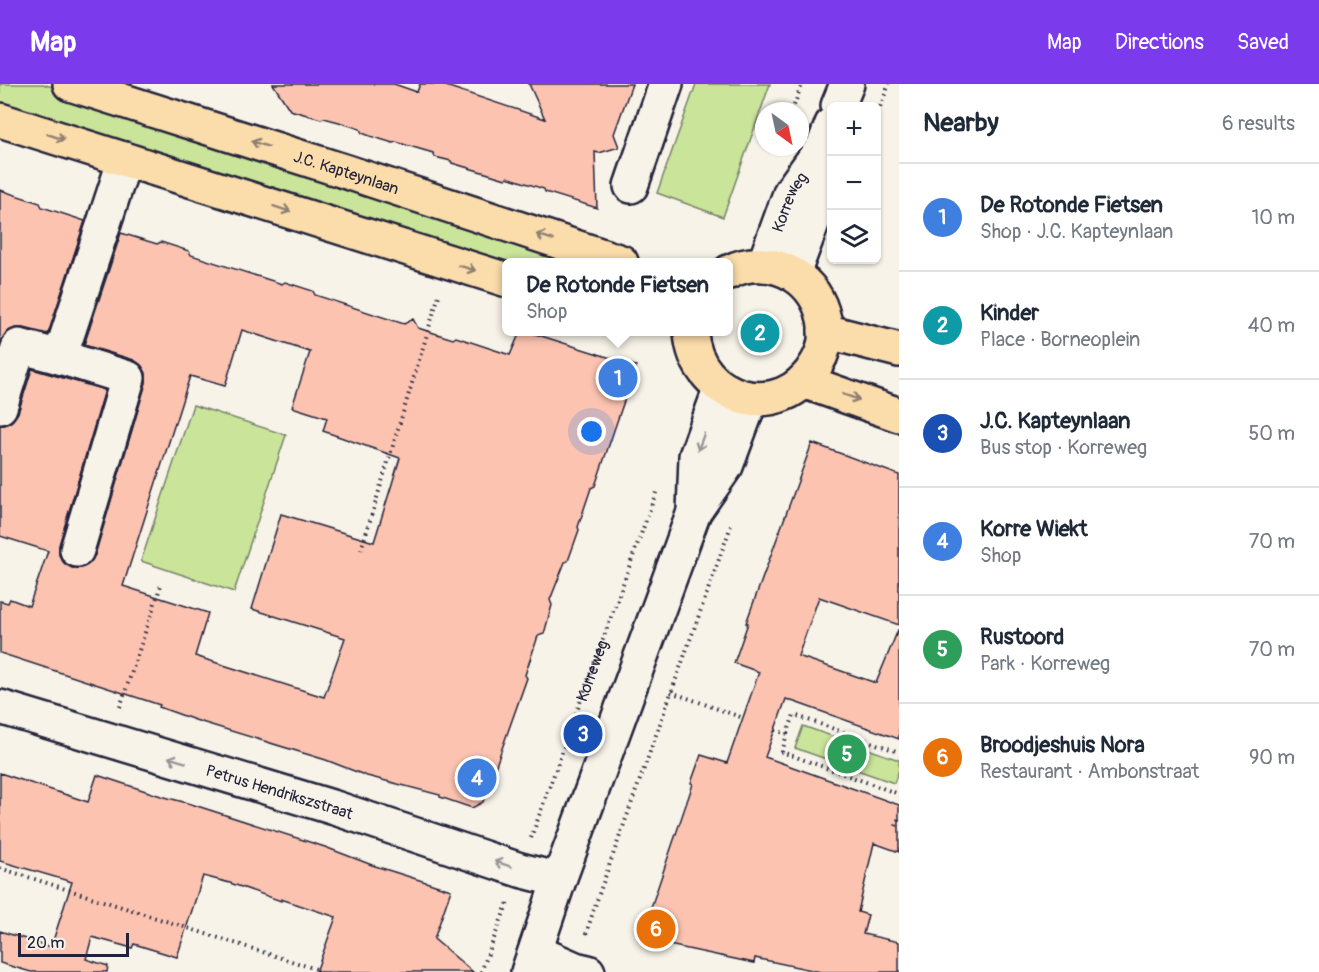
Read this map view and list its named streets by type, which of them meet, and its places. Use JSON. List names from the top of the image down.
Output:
{
  "streets": {
    "main road": ["J.C. Kapteynlaan"],
    "street": ["Korreweg", "Petrus Hendrikszstraat"]
  },
  "crossings": [
    ["Korreweg", "Petrus Hendrikszstraat"]
  ],
  "one_way": ["Petrus Hendrikszstraat"],
  "scale_bar": "20 m",
  "north": "bottom right",
  "page": {
    "header": "Map",
    "nav": ["Map", "Directions", "Saved"],
    "heading": ["Nearby", "6 results"],
    "map_buttons": ["+", "−"],
    "list": [
      {
        "mark": "1",
        "name": "De Rotonde Fietsen",
        "note": "Shop · J.C. Kapteynlaan",
        "value": "10 m"
      },
      {
        "mark": "2",
        "name": "Kinder",
        "note": "Place · Borneoplein",
        "value": "40 m"
      },
      {
        "mark": "3",
        "name": "J.C. Kapteynlaan",
        "note": "Bus stop · Korreweg",
        "value": "50 m"
      },
      {
        "mark": "4",
        "name": "Korre Wiekt",
        "note": "Shop",
        "value": "70 m"
      },
      {
        "mark": "5",
        "name": "Rustoord",
        "note": "Park · Korreweg",
        "value": "70 m"
      },
      {
        "mark": "6",
        "name": "Broodjeshuis Nora",
        "note": "Restaurant · Ambonstraat",
        "value": "90 m"
      }
    ],
    "popup": ["De Rotonde Fietsen", "Shop"],
    "pins": [
      "2",
      "1",
      "3",
      "5",
      "4",
      "6"
    ],
    "scale": "20 m"
  }
}
